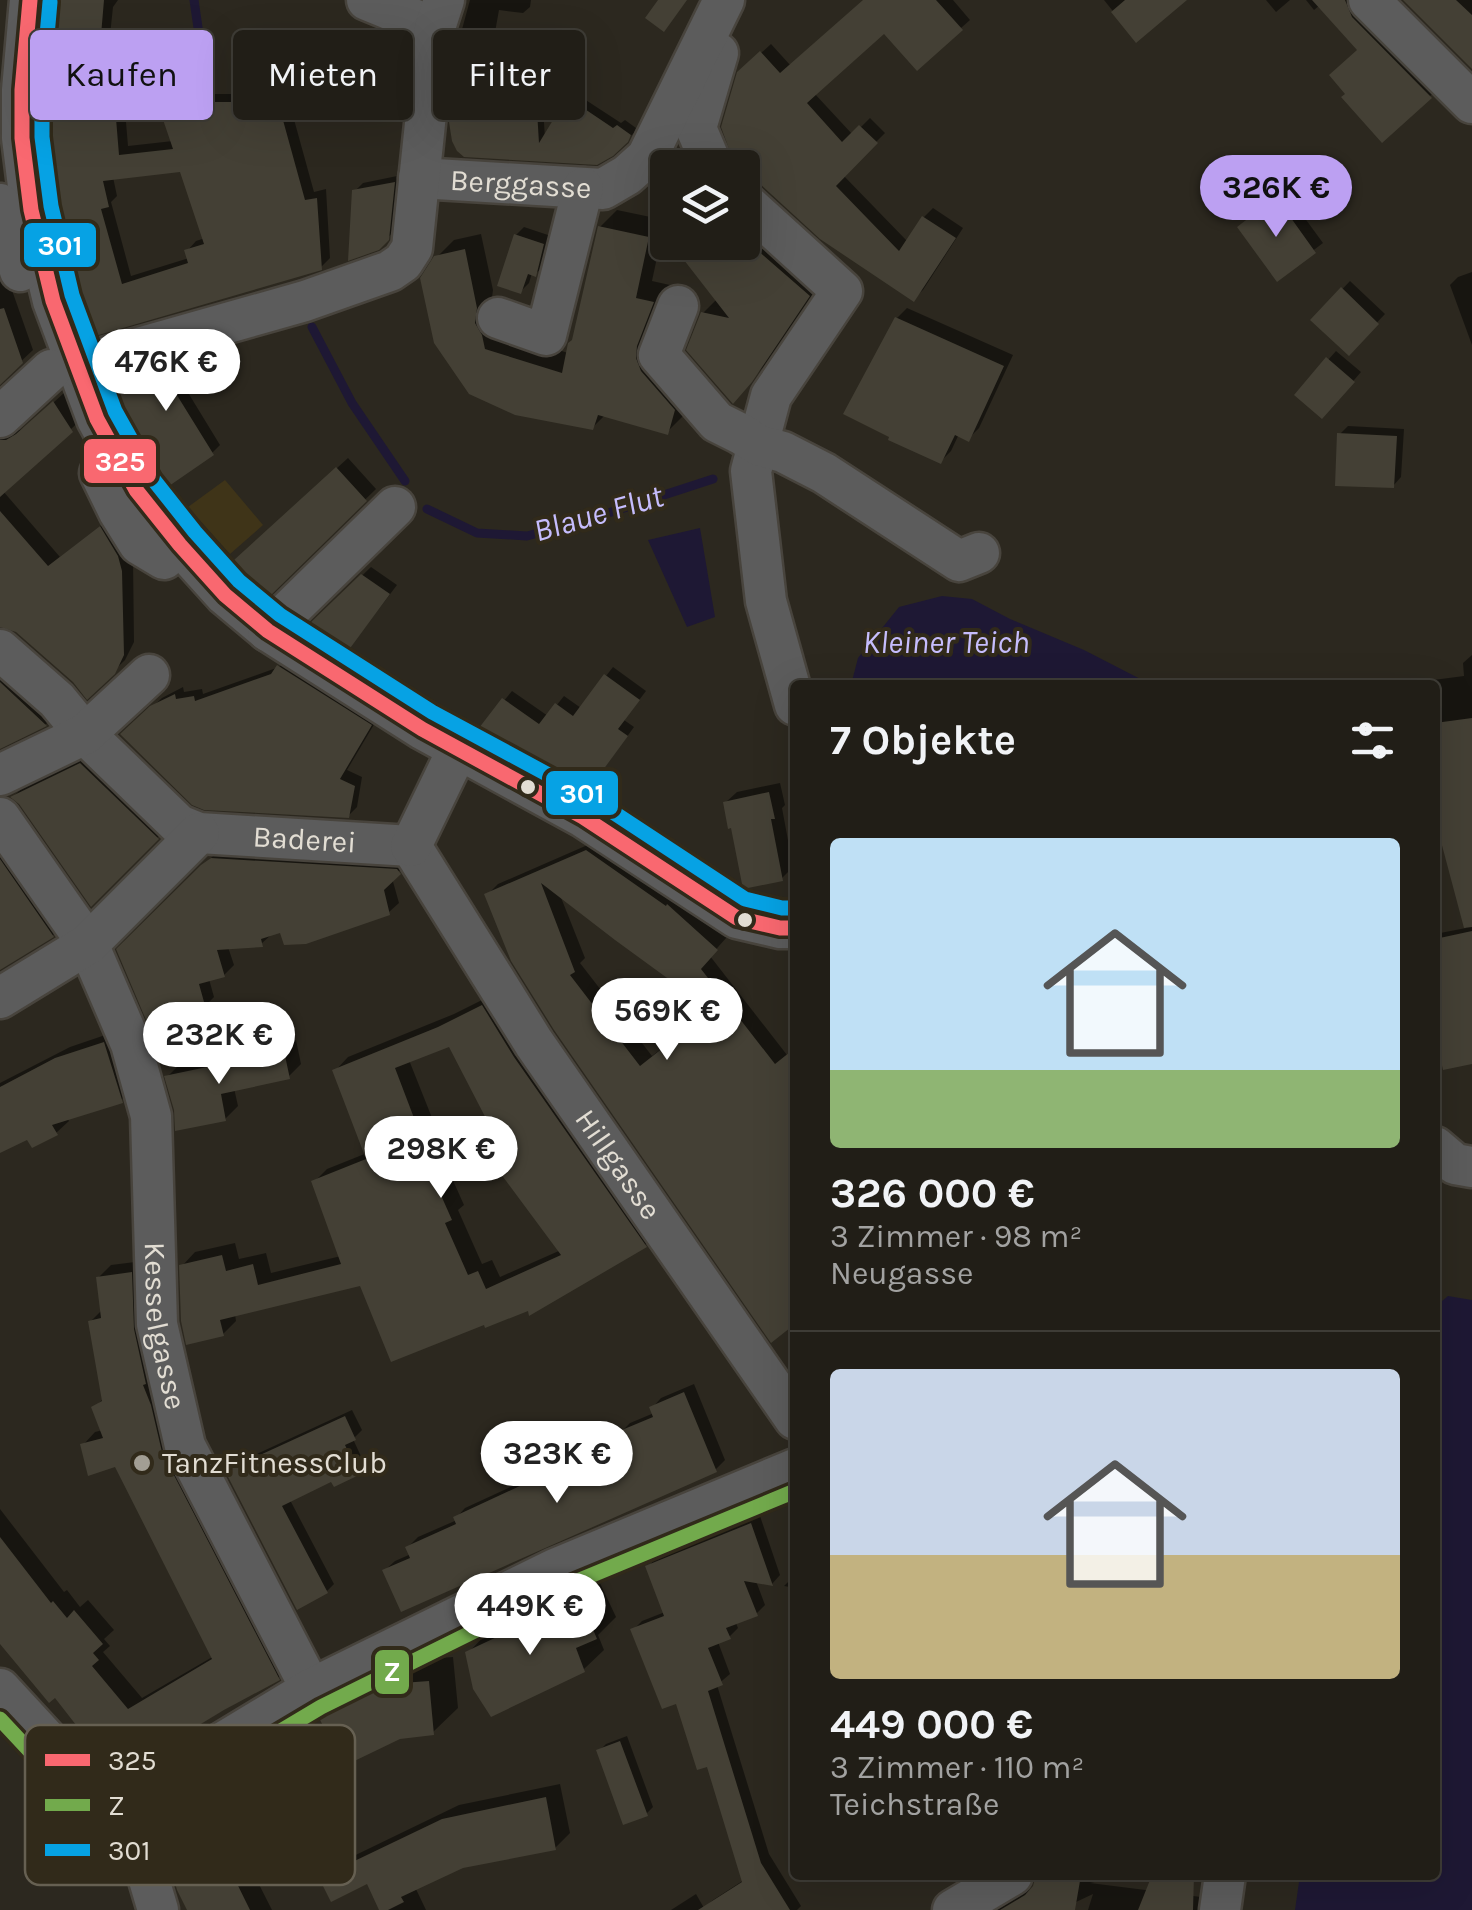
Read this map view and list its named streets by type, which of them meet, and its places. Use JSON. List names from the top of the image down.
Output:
{
  "streets": {
    "street": [
      "Berggasse",
      "Baderei",
      "Hillgasse",
      "Kesselgasse"
    ]
  },
  "crossings": [
    ["Baderei", "Hillgasse"]
  ],
  "water": ["Blaue Flut", "Kleiner Teich"],
  "places": ["TanzFitnessClub"],
  "lines": ["transit line 325", "transit line 301", "transit line Z"],
  "legend": ["325", "Z", "301"],
  "page": {
    "chip": ["Kaufen", "Mieten", "Filter"],
    "price": [
      "326K €",
      "476K €",
      "569K €",
      "232K €",
      "298K €",
      "323K €",
      "449K €"
    ],
    "heading": "7 Objekte",
    "list": [
      {
        "name": "326 000 €",
        "note": "3 Zimmer · 98 m² · Neugasse"
      },
      {
        "name": "449 000 €",
        "note": "3 Zimmer · 110 m² · Teichstraße"
      }
    ]
  }
}
